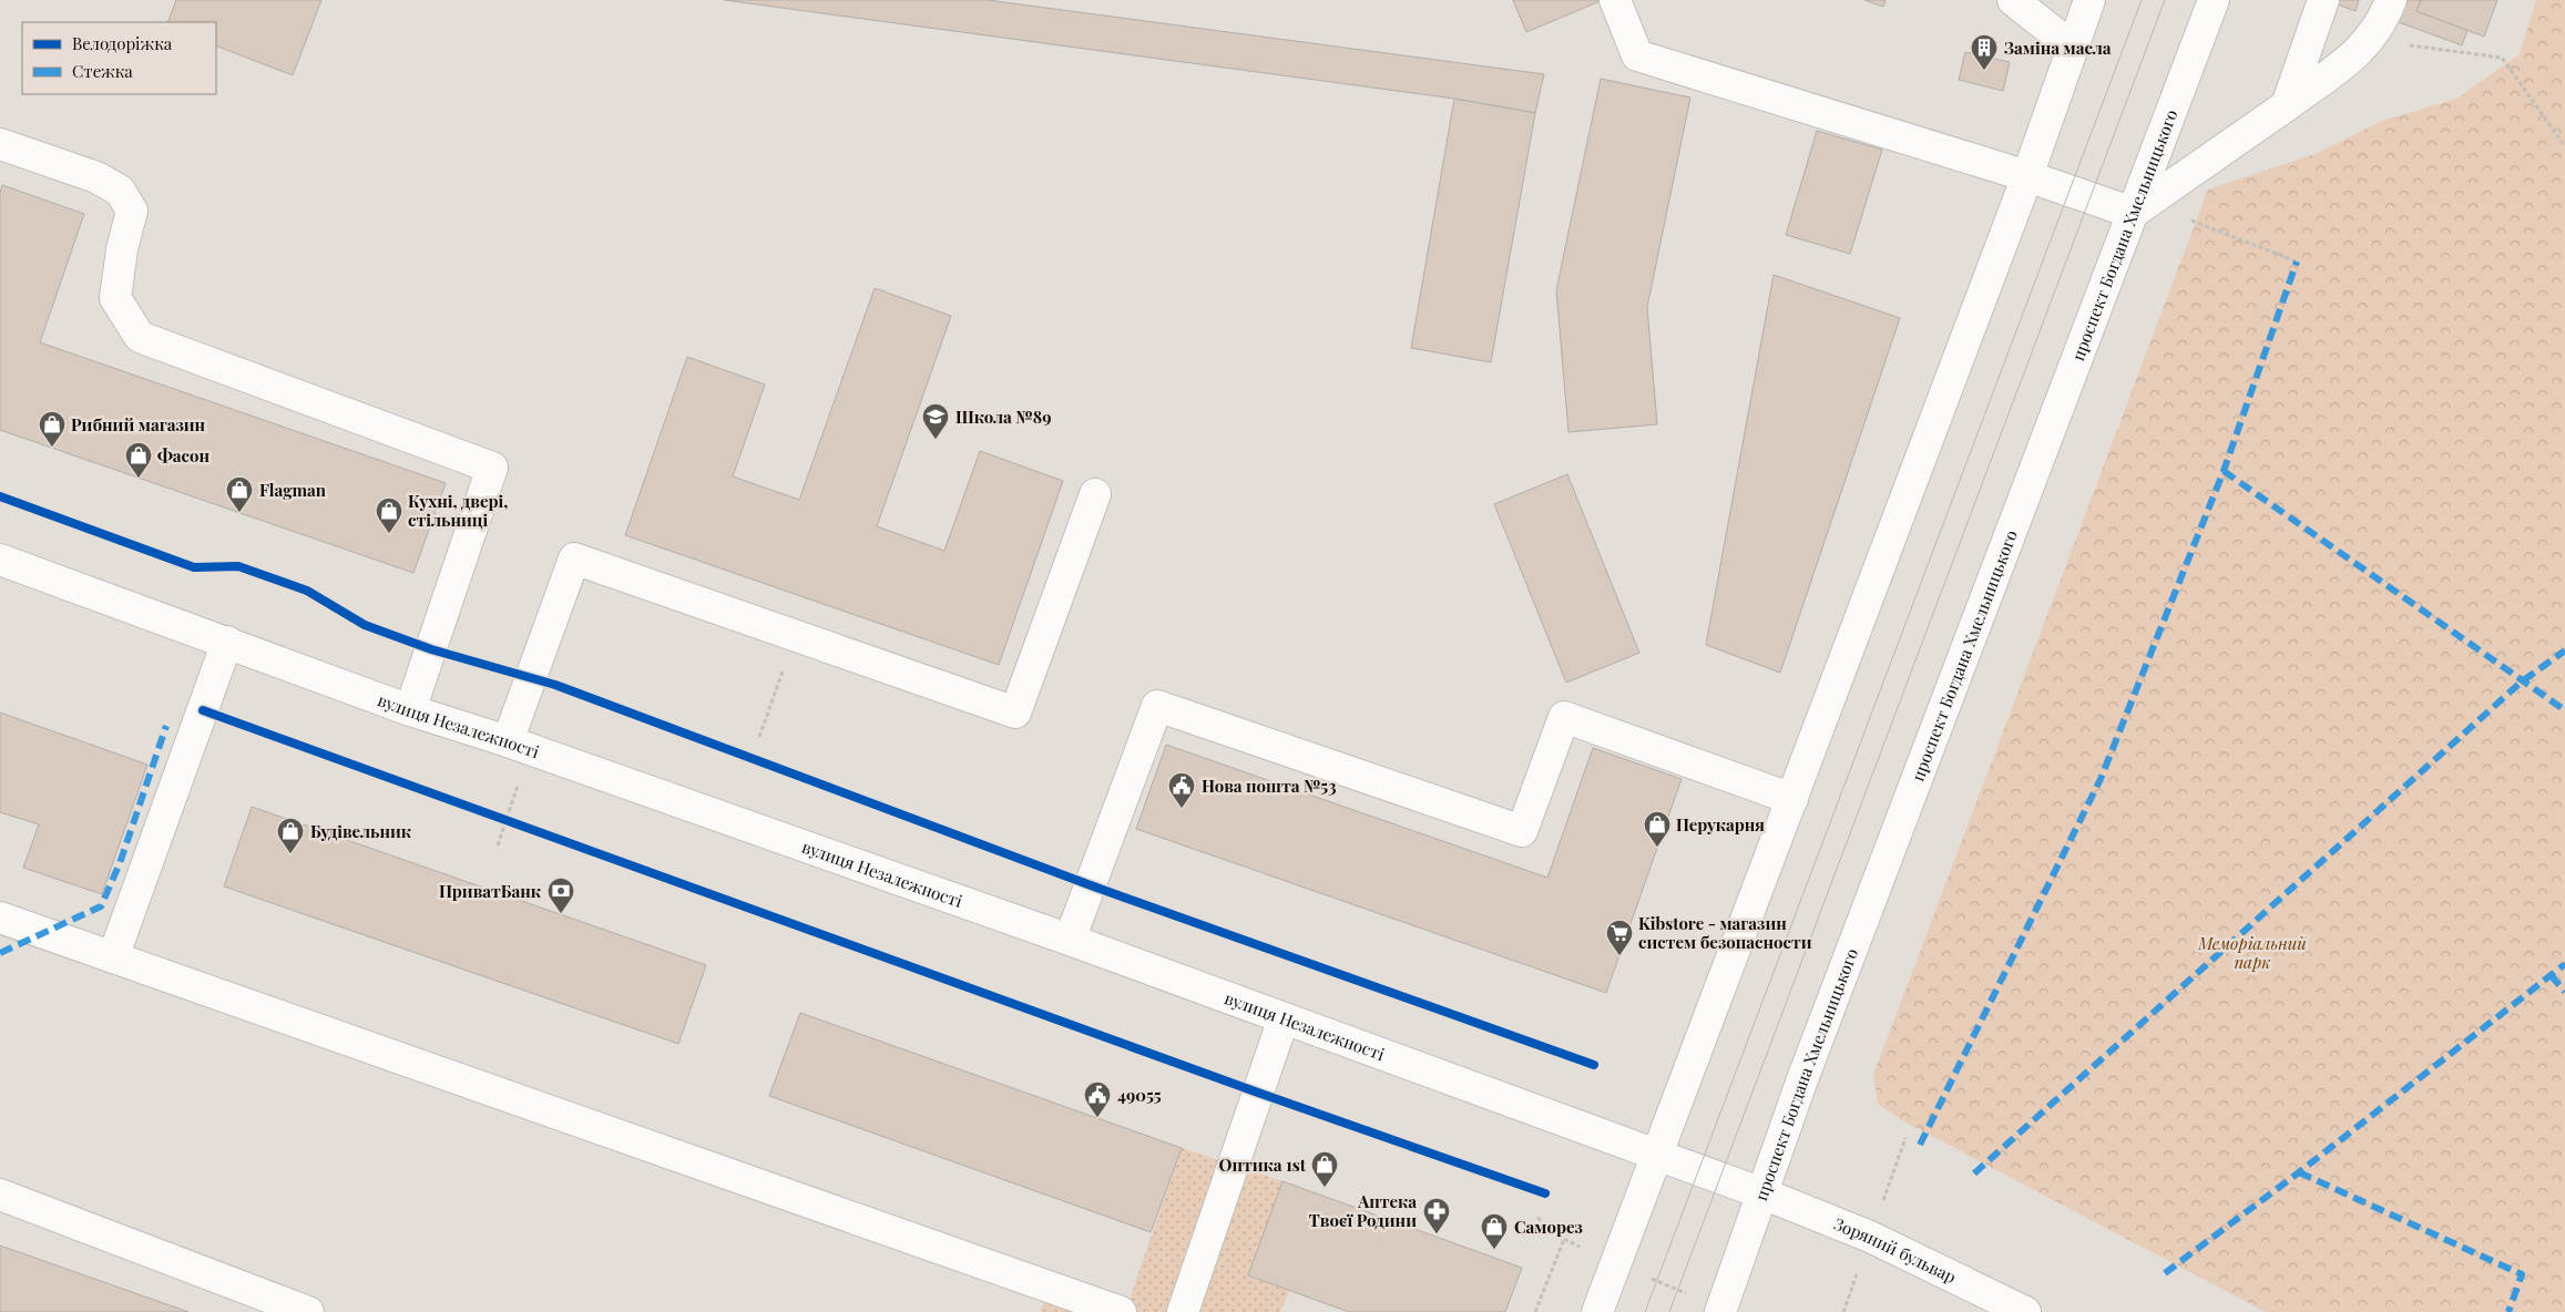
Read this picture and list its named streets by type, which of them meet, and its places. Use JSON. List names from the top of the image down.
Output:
{
  "streets": {
    "main road": ["проспект Богдана Хмельницького", "вулиця Незалежності", "Зоряний бульвар"]
  },
  "crossings": [
    ["проспект Богдана Хмельницького", "вулиця Незалежності"],
    ["проспект Богдана Хмельницького", "Зоряний бульвар"],
    ["вулиця Незалежності", "Зоряний бульвар"]
  ],
  "parks": ["Меморіальний парк"],
  "places": {
    "building": ["Заміна масла"],
    "school or university": ["Школа №89"],
    "shop": [
      "Рибний магазин",
      "Фасон",
      "Flagman",
      "Кухні, двері, стільниці",
      "Перукарня",
      "Будівельник",
      "Оптика 1st",
      "Саморез"
    ],
    "public building": ["Нова пошта №53", "49055"],
    "bank": ["ПриватБанк"],
    "supermarket": ["Kibstore - магазин систем безопасности"],
    "pharmacy": ["Аптека Твоєї Родини"]
  },
  "legend": ["Велодоріжка", "Стежка"]
}
